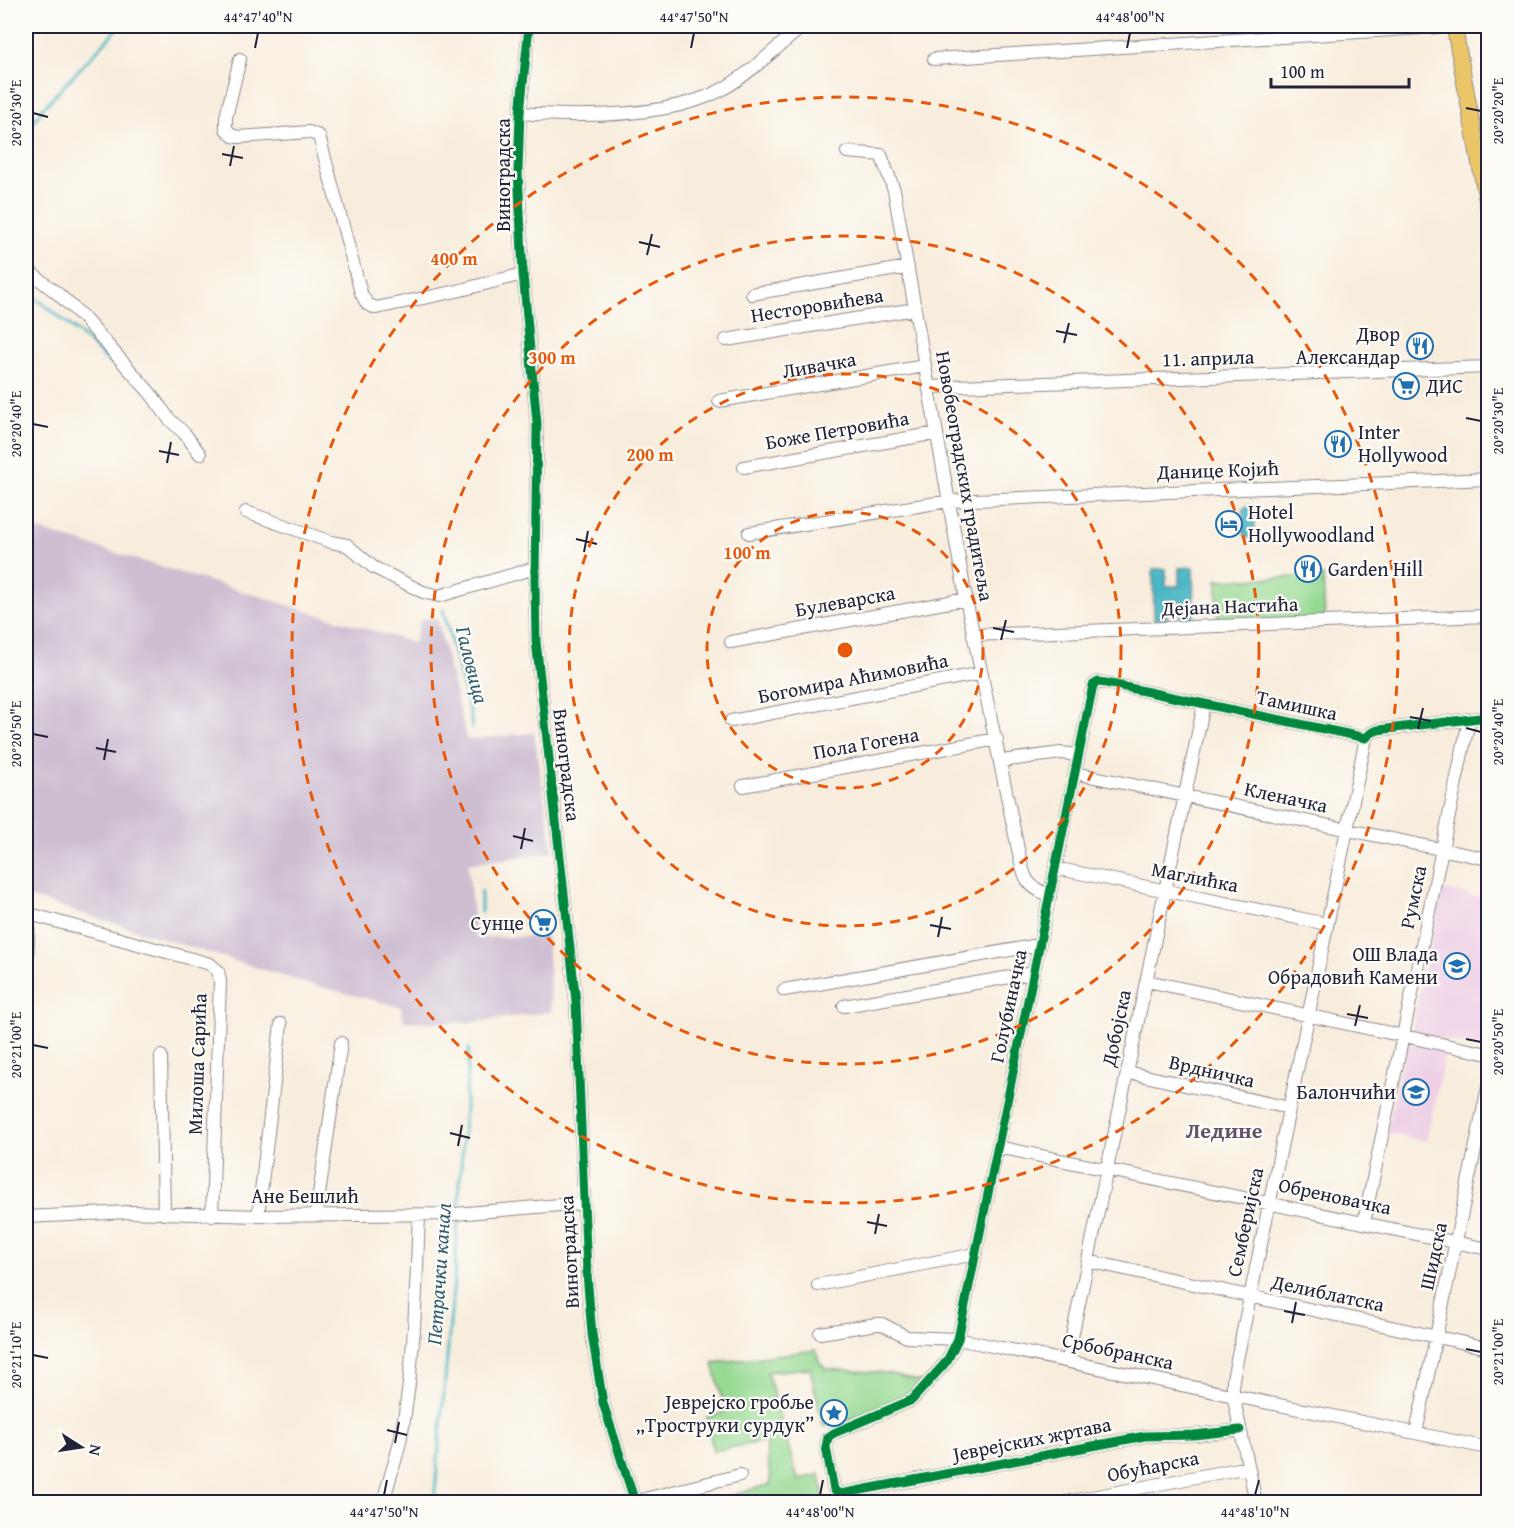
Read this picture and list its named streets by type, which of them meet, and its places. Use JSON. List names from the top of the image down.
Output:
{
  "streets": {
    "street": [
      "Виноградска",
      "Несторовићева",
      "11. априла",
      "Ливачка",
      "Боже Петровића",
      "Данице Којић",
      "Новобеоградских градитеља",
      "Булеварска",
      "Дејана Настића",
      "Богомира Аћимовића",
      "Тамишка",
      "Пола Гогена",
      "Кленачка",
      "Маглићка",
      "Румска",
      "Голубиначка",
      "Добојска",
      "Милоша Сарића",
      "Врдничка",
      "Ане Бешлић",
      "Обреновачка",
      "Семберијска",
      "Шидска",
      "Делиблатска",
      "Србобранска",
      "Јеврејских жртава",
      "Обућарска"
    ]
  },
  "crossings": [
    ["Виноградска", "Ане Бешлић"],
    ["Несторовићева", "Новобеоградских градитеља"],
    ["11. априла", "Новобеоградских градитеља"],
    ["Ливачка", "Новобеоградских градитеља"],
    ["Боже Петровића", "Новобеоградских градитеља"],
    ["Данице Којић", "Новобеоградских градитеља"],
    ["Новобеоградских градитеља", "Булеварска"],
    ["Новобеоградских градитеља", "Дејана Настића"],
    ["Новобеоградских градитеља", "Богомира Аћимовића"],
    ["Новобеоградских градитеља", "Пола Гогена"],
    ["Новобеоградских градитеља", "Голубиначка"],
    ["Тамишка", "Голубиначка"],
    ["Тамишка", "Добојска"],
    ["Тамишка", "Семберијска"],
    ["Кленачка", "Румска"],
    ["Кленачка", "Голубиначка"],
    ["Кленачка", "Добојска"],
    ["Кленачка", "Семберијска"],
    ["Маглићка", "Голубиначка"],
    ["Маглићка", "Добојска"],
    ["Маглићка", "Семберијска"],
    ["Румска", "Обреновачка"],
    ["Голубиначка", "Обреновачка"],
    ["Голубиначка", "Србобранска"],
    ["Голубиначка", "Јеврејских жртава"],
    ["Добојска", "Врдничка"],
    ["Добојска", "Обреновачка"],
    ["Добојска", "Делиблатска"],
    ["Добојска", "Србобранска"],
    ["Милоша Сарића", "Ане Бешлић"],
    ["Врдничка", "Семберијска"],
    ["Обреновачка", "Семберијска"],
    ["Обреновачка", "Шидска"],
    ["Семберијска", "Делиблатска"],
    ["Семберијска", "Србобранска"],
    ["Семберијска", "Јеврејских жртава"],
    ["Семберијска", "Обућарска"],
    ["Шидска", "Делиблатска"],
    ["Шидска", "Србобранска"],
    ["Србобранска", "Јеврејских жртава"]
  ],
  "districts": ["Ледине"],
  "water": ["Галовица", "Петрачки канал"],
  "places": {
    "restaurant": ["Двор Александар", "Inter Hollywood", "Garden Hill"],
    "supermarket": ["ДИС", "Сунце"],
    "hotel": ["Hotel Hollywoodland"],
    "school or university": ["ОШ Влада Обрадовић Камени", "Балончићи"],
    "place": ["Јеврејско гробље „Троструки сурдук”"]
  },
  "scale_bar": "100 m",
  "north": "right",
  "coordinates": [
    "44°47'40\"N",
    "44°47'50\"N",
    "44°48'00\"N",
    "20°20'20\"E",
    "20°20'30\"E",
    "20°20'40\"E",
    "20°20'50\"E",
    "20°21'00\"E",
    "20°21'10\"E",
    "44°48'10\"N"
  ],
  "rings": [
    "400 m",
    "300 m",
    "200 m",
    "100 m"
  ]
}
